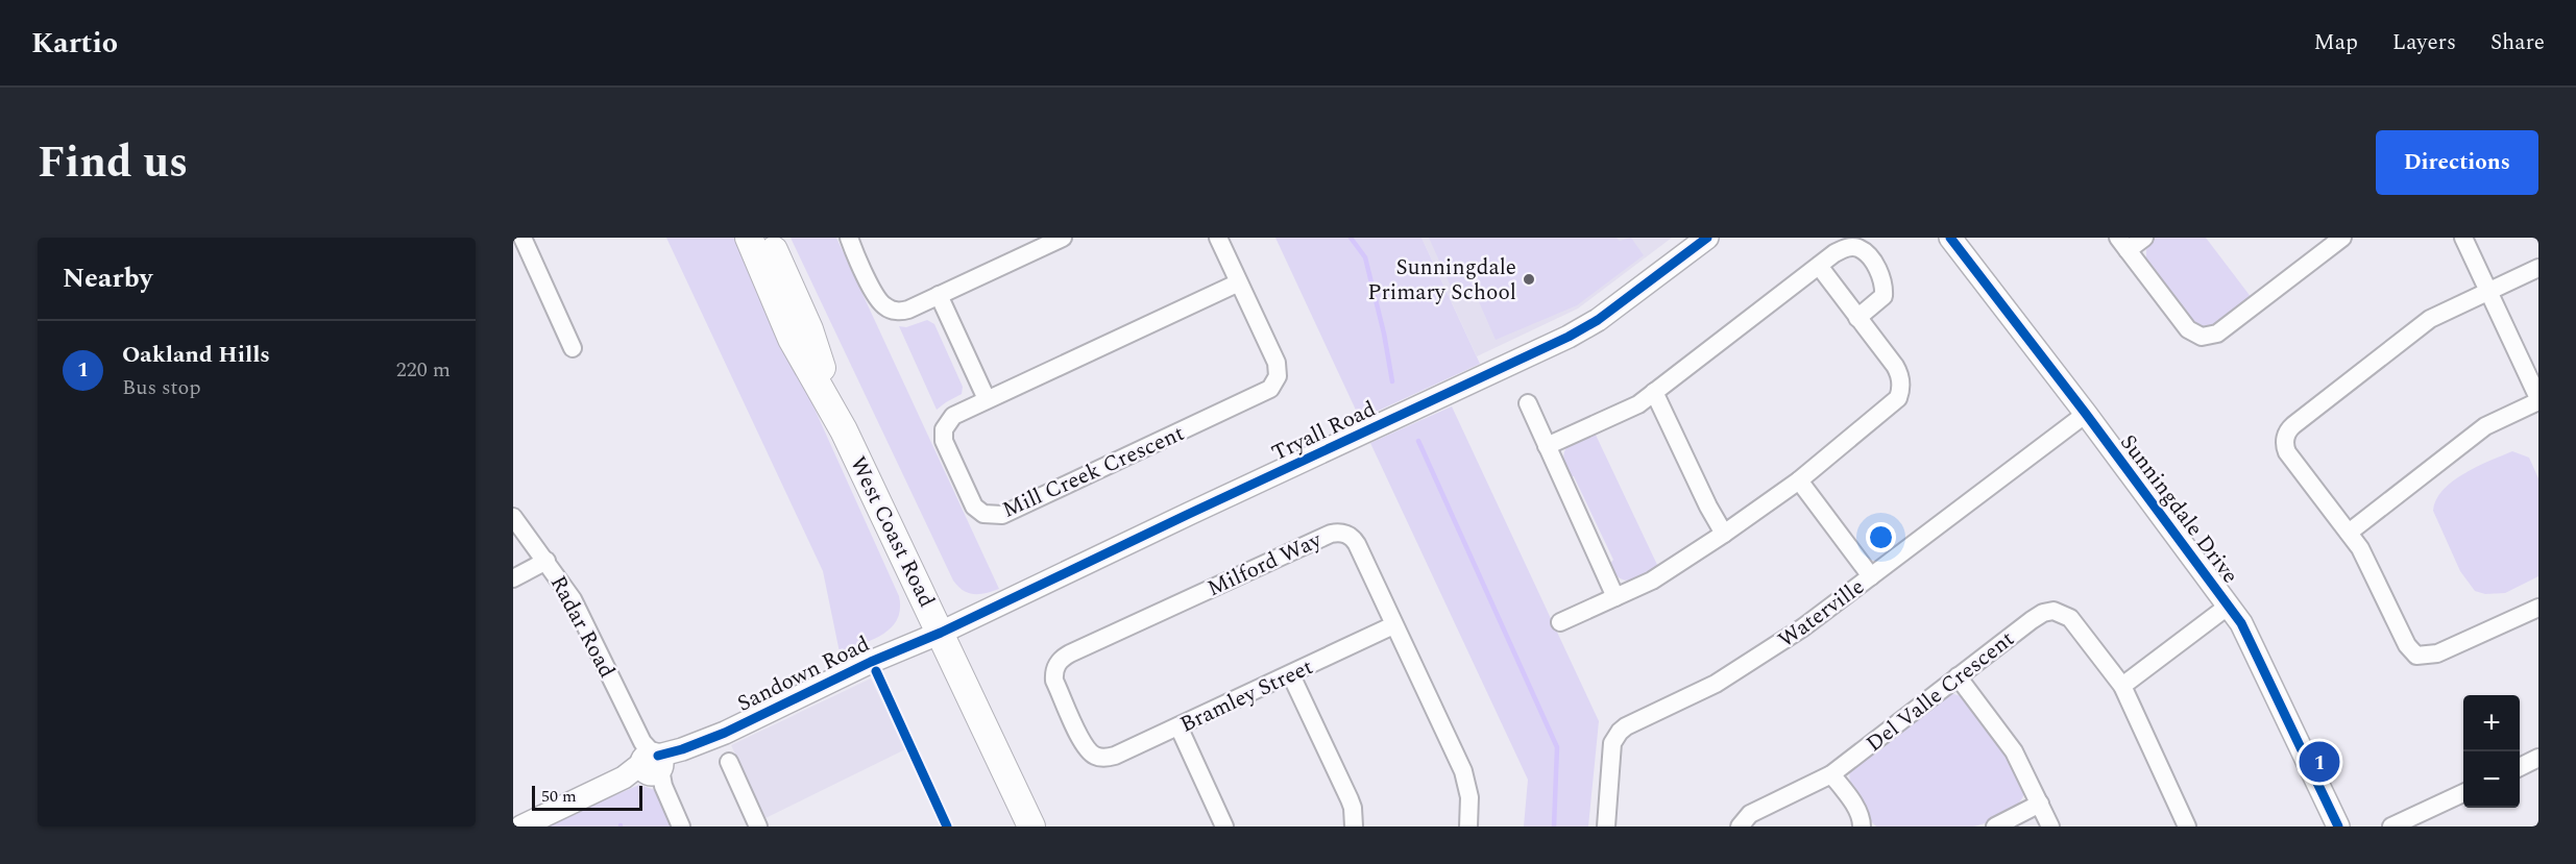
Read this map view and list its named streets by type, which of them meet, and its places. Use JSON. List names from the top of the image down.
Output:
{
  "streets": {
    "main road": ["West Coast Road"],
    "street": [
      "Tryall Road",
      "Mill Creek Crescent",
      "Sunningdale Drive",
      "Milford Way",
      "Waterville",
      "Radar Road",
      "Sandown Road",
      "Del Valle Crescent",
      "Bramley Street"
    ]
  },
  "crossings": [
    ["Tryall Road", "West Coast Road"],
    ["Tryall Road", "Sandown Road"],
    ["Sunningdale Drive", "Waterville"],
    ["West Coast Road", "Sandown Road"],
    ["Milford Way", "Bramley Street"],
    ["Radar Road", "Sandown Road"]
  ],
  "places": ["Sunningdale Primary School"],
  "scale_bar": "50 m",
  "page": {
    "header": "Kartio",
    "nav": ["Map", "Layers", "Share"],
    "title": "Find us",
    "buttons": "Directions",
    "heading": "Nearby",
    "list": [
      {
        "mark": "1",
        "name": "Oakland Hills",
        "note": "Bus stop",
        "value": "220 m"
      }
    ],
    "map_buttons": ["+", "−"],
    "pins": "1",
    "scale": "50 m"
  }
}
